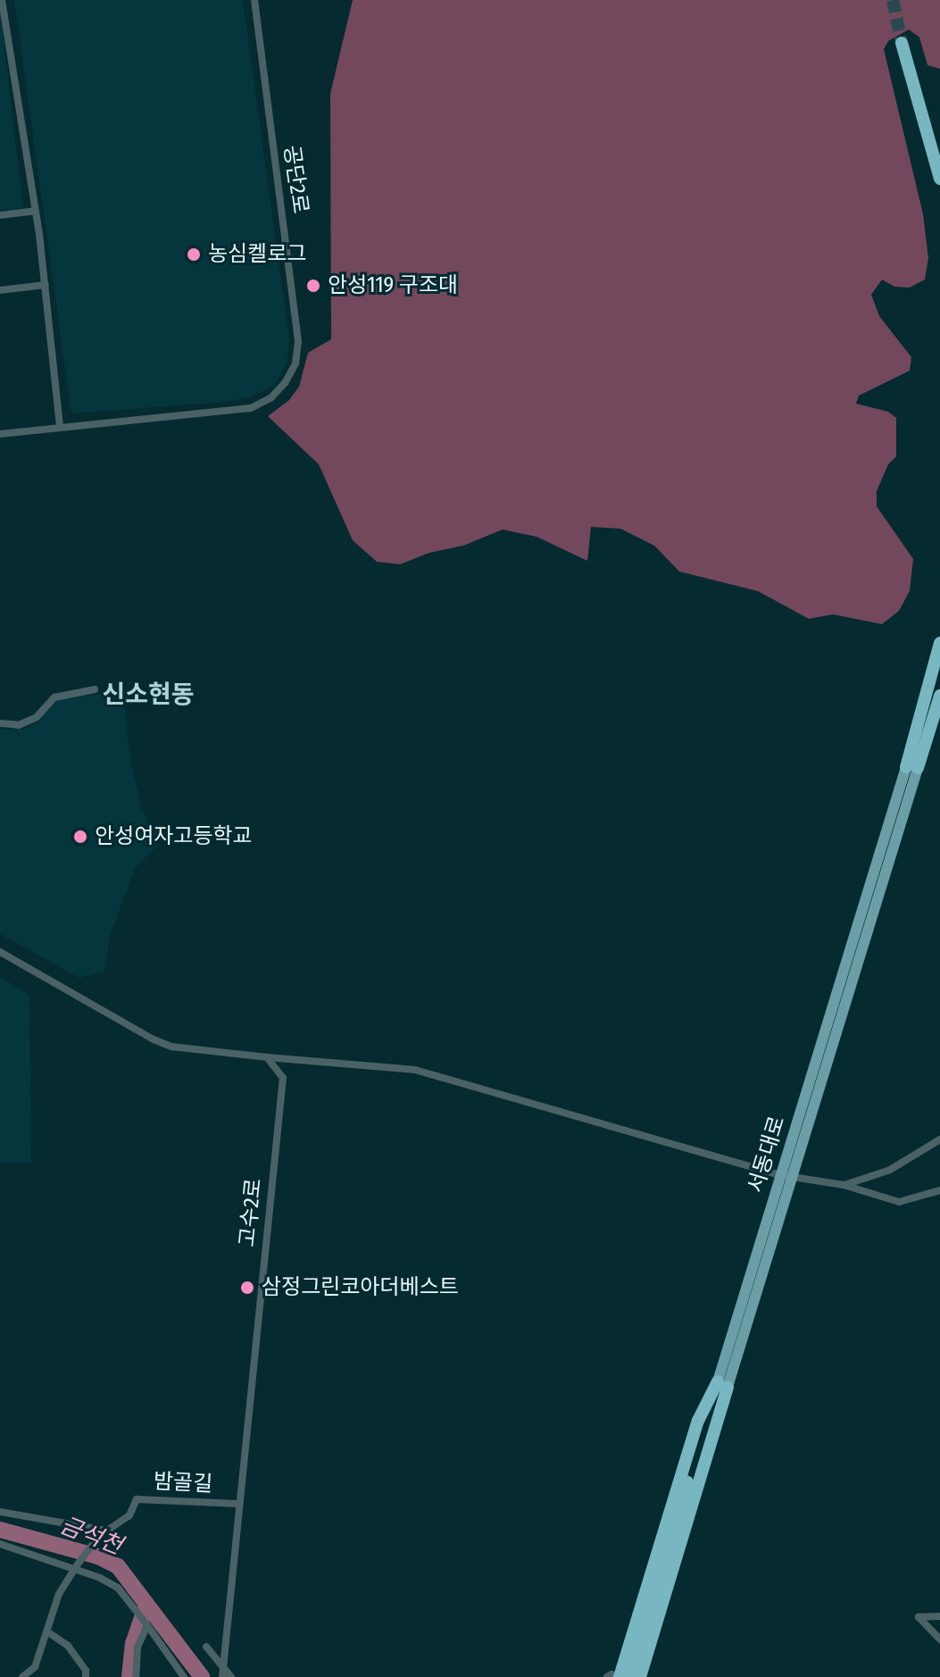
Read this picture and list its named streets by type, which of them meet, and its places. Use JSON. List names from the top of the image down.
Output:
{
  "streets": {
    "highway": ["서동대로"],
    "street": ["공단2로", "고수2로", "밤골길"]
  },
  "crossings": [
    ["고수2로", "밤골길"]
  ],
  "districts": ["신소현동"],
  "water": ["금석천"],
  "places": [
    "농심켈로그",
    "안성119 구조대",
    "안성여자고등학교",
    "삼정그린코아더베스트"
  ]
}
